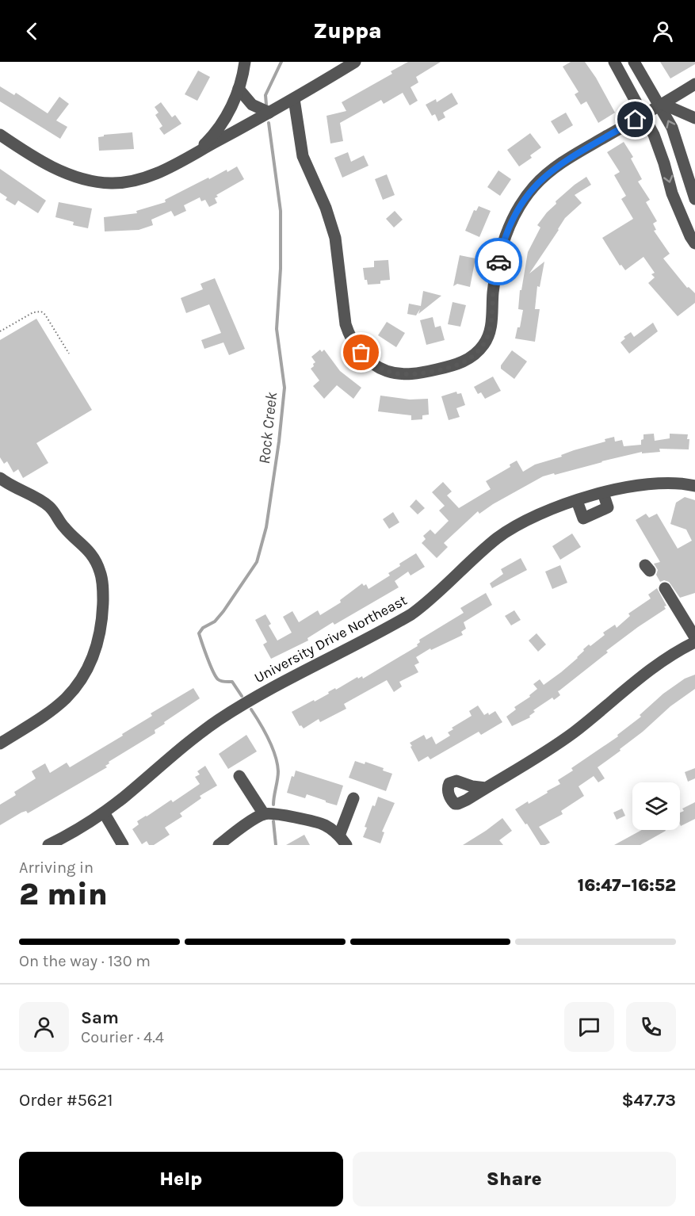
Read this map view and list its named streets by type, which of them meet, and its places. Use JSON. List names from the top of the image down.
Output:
{
  "streets": {
    "street": ["University Drive Northeast"]
  },
  "water": ["Rock Creek"],
  "page": {
    "header": "Zuppa",
    "heading": ["2 min", "Arriving in", "16:47–16:52"],
    "panel": [
      "Sam",
      "Courier · 4.4",
      "Order #5621",
      "$47.73"
    ],
    "bar": "On the way · 130 m",
    "buttons": ["Help", "Share"]
  }
}
